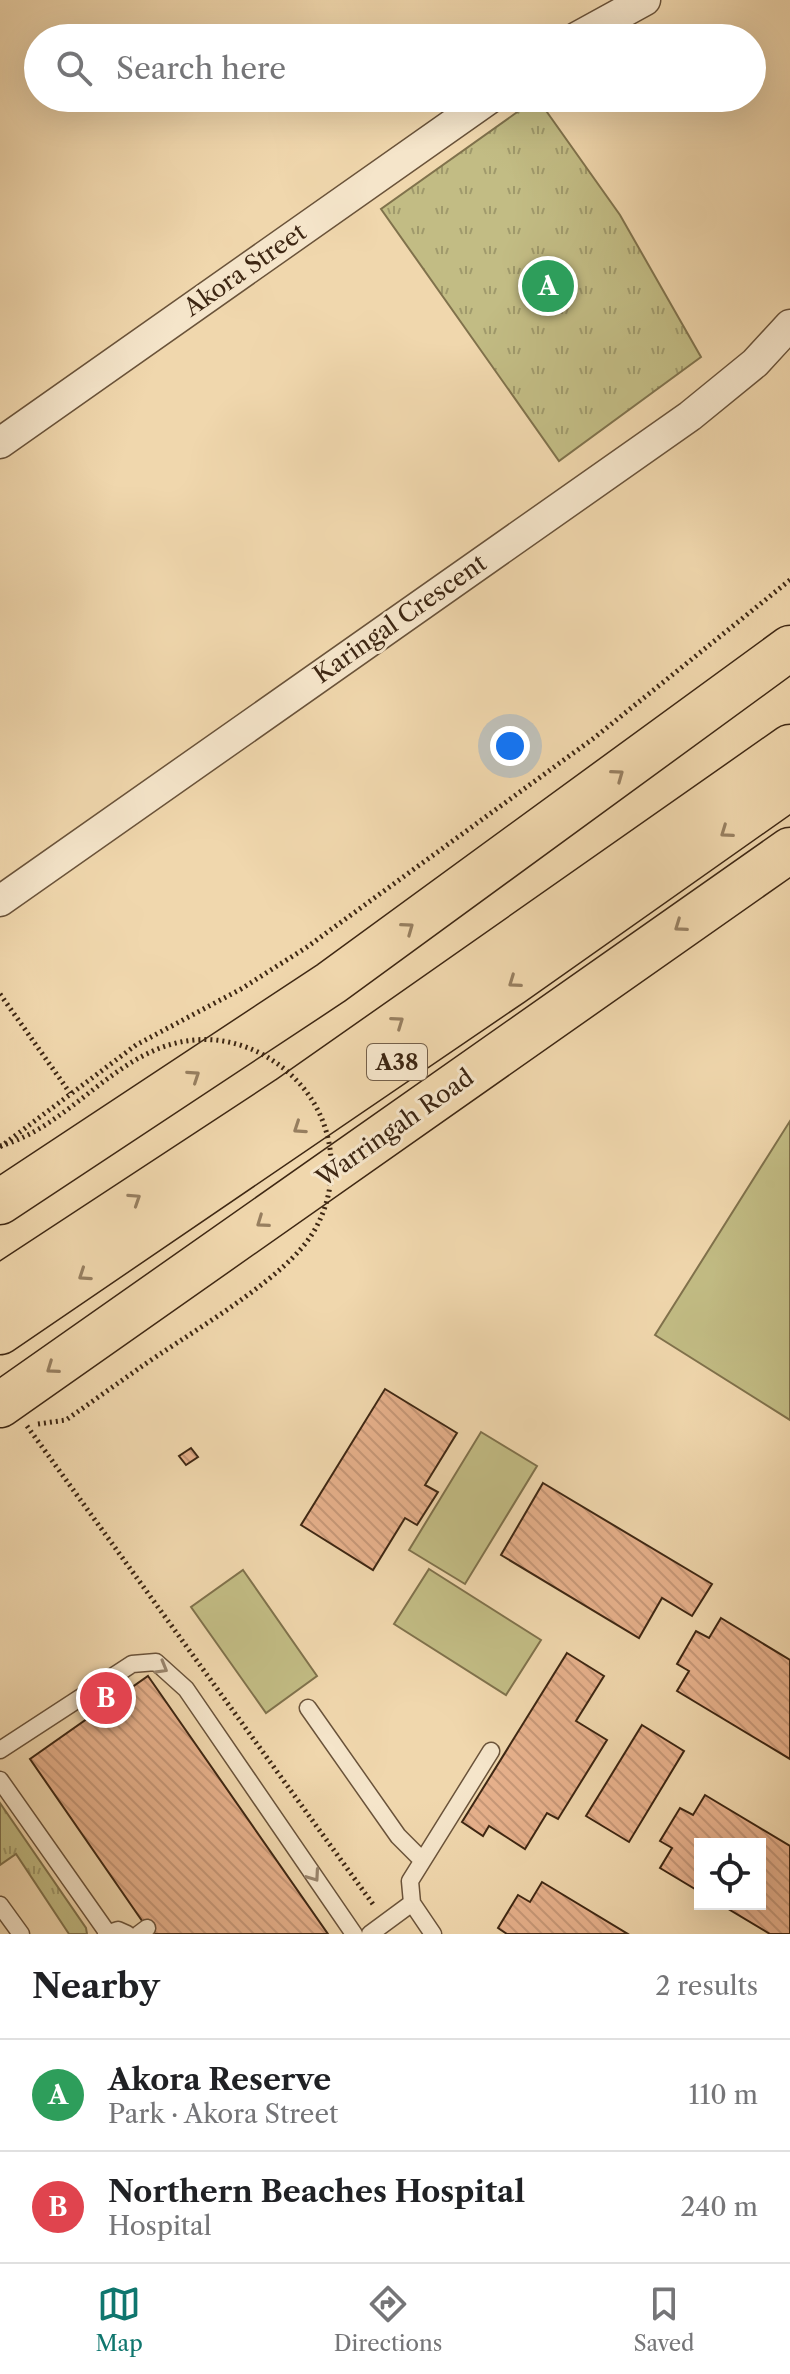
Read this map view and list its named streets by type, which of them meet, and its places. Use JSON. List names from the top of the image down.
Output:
{
  "streets": {
    "main road": ["A38", "Warringah Road"],
    "street": ["Akora Street", "Karingal Crescent"]
  },
  "page": {
    "search": "Search here",
    "pins": ["A", "B"],
    "heading": ["Nearby", "2 results"],
    "list": [
      {
        "mark": "A",
        "name": "Akora Reserve",
        "note": "Park · Akora Street",
        "value": "110 m"
      },
      {
        "mark": "B",
        "name": "Northern Beaches Hospital",
        "note": "Hospital",
        "value": "240 m"
      }
    ],
    "nav": ["Map", "Directions", "Saved"]
  }
}
